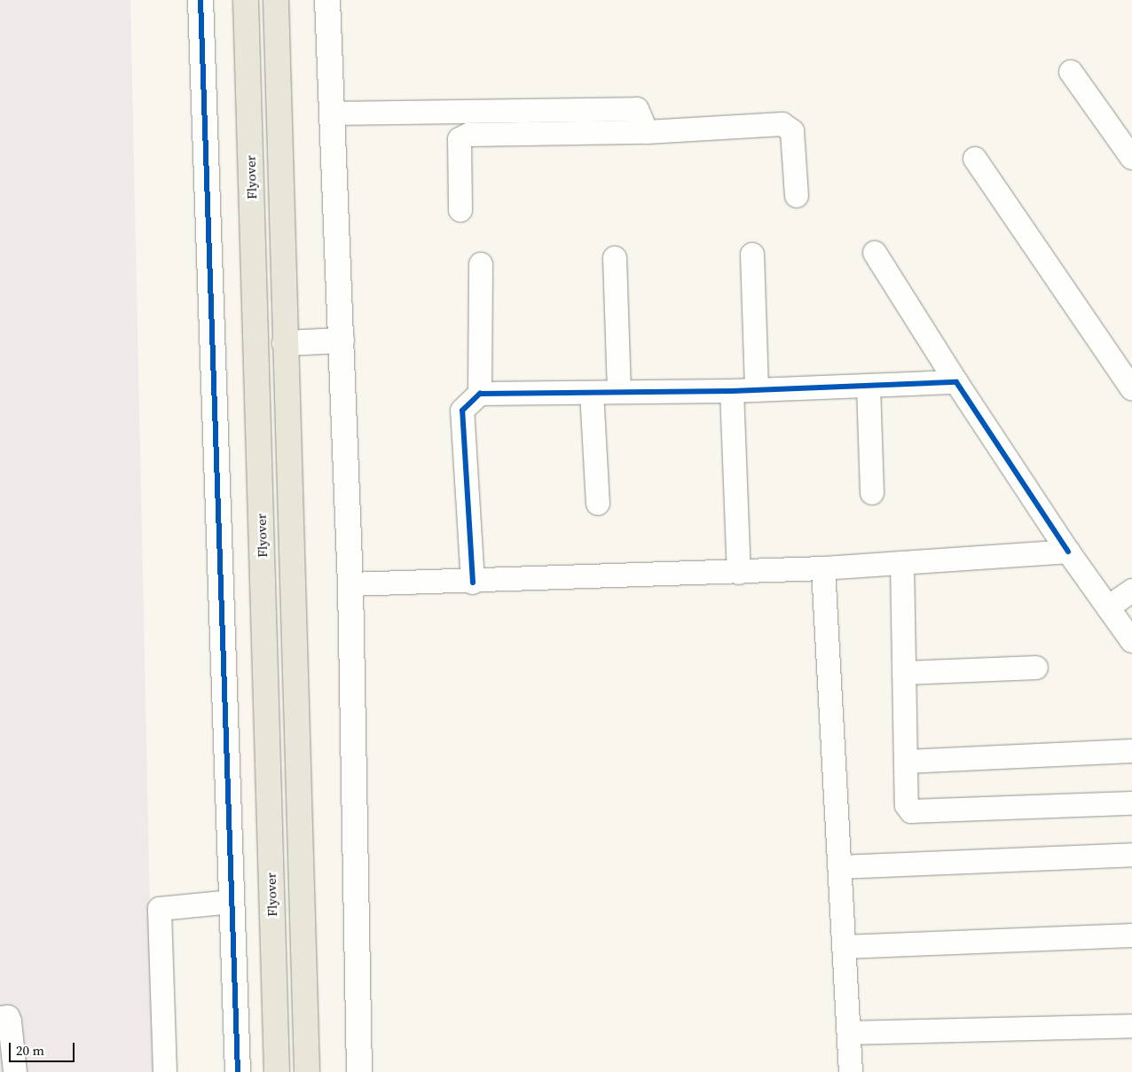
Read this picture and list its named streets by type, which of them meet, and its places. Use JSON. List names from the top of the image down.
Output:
{
  "streets": {
    "main road": ["Flyover"]
  },
  "scale_bar": "20 m"
}
